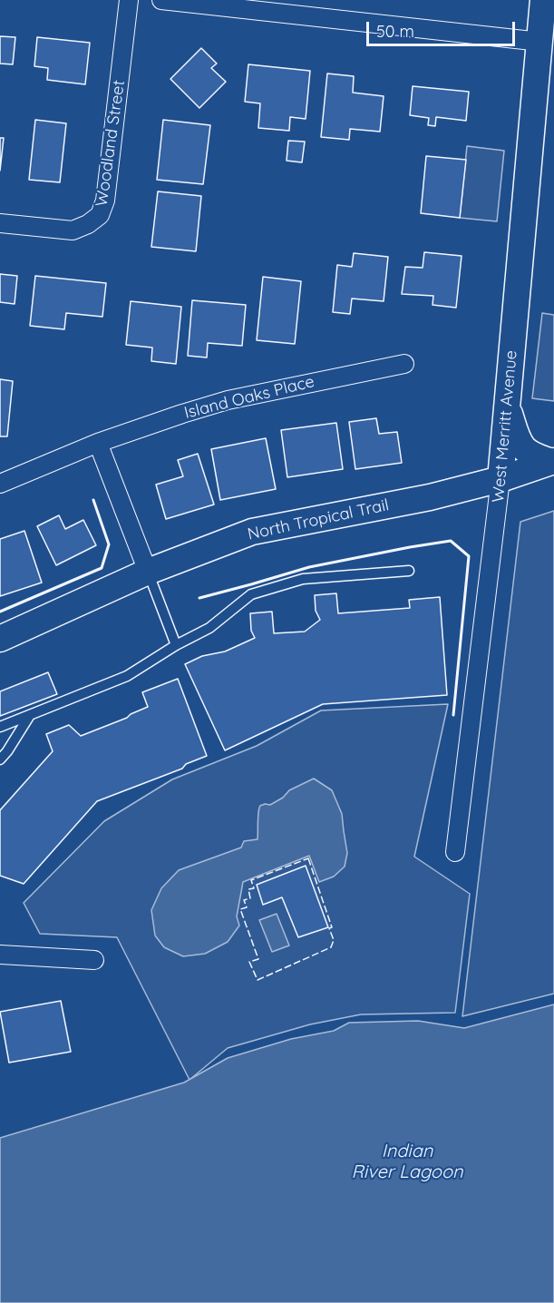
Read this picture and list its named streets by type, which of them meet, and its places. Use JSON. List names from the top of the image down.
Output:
{
  "streets": {
    "street": [
      "Woodland Street",
      "Island Oaks Place",
      "West Merritt Avenue",
      "North Tropical Trail"
    ]
  },
  "crossings": [
    ["West Merritt Avenue", "North Tropical Trail"]
  ],
  "water": ["Indian River Lagoon"],
  "scale_bar": "50 m"
}
